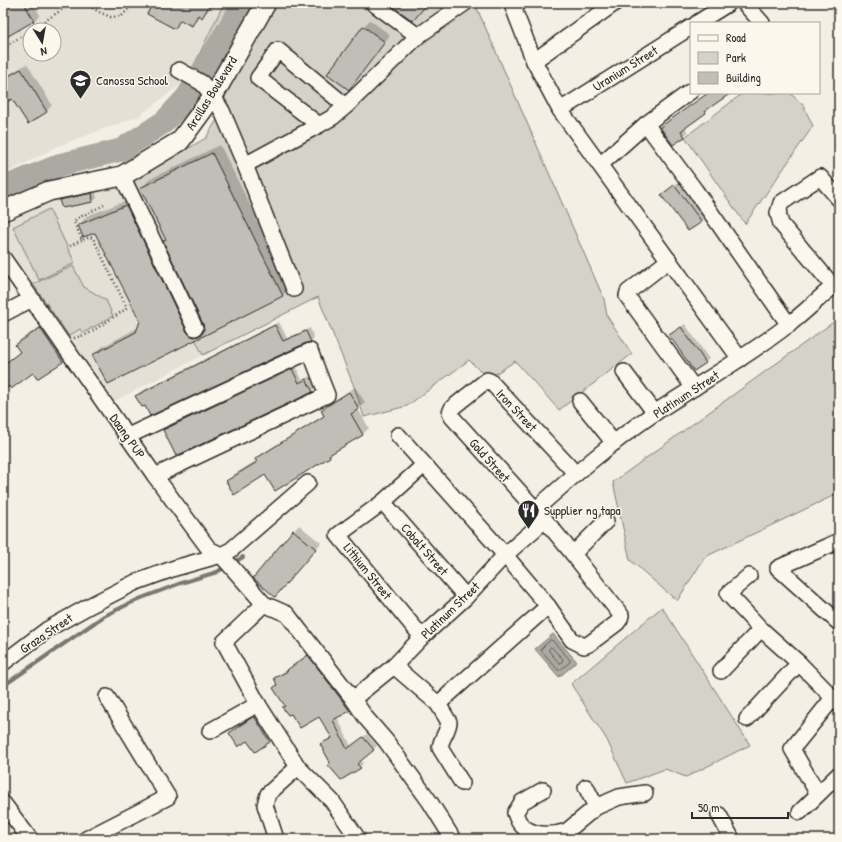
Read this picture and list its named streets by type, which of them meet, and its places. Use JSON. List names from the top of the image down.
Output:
{
  "streets": {
    "main road": ["Arcillas Boulevard"],
    "street": [
      "Uranium Street",
      "Platinum Street",
      "Iron Street",
      "Daang PUP",
      "Gold Street",
      "Cobalt Street",
      "Lithium Street",
      "Graza Street"
    ]
  },
  "crossings": [
    ["Platinum Street", "Iron Street"],
    ["Platinum Street", "Gold Street"],
    ["Platinum Street", "Cobalt Street"],
    ["Platinum Street", "Lithium Street"],
    ["Iron Street", "Gold Street"],
    ["Daang PUP", "Graza Street"],
    ["Cobalt Street", "Lithium Street"]
  ],
  "places": {
    "school or university": ["Canossa School"],
    "restaurant": ["Supplier ng tapa"]
  },
  "legend": ["Road", "Park", "Building"],
  "scale_bar": "50 m",
  "north": "bottom"
}
